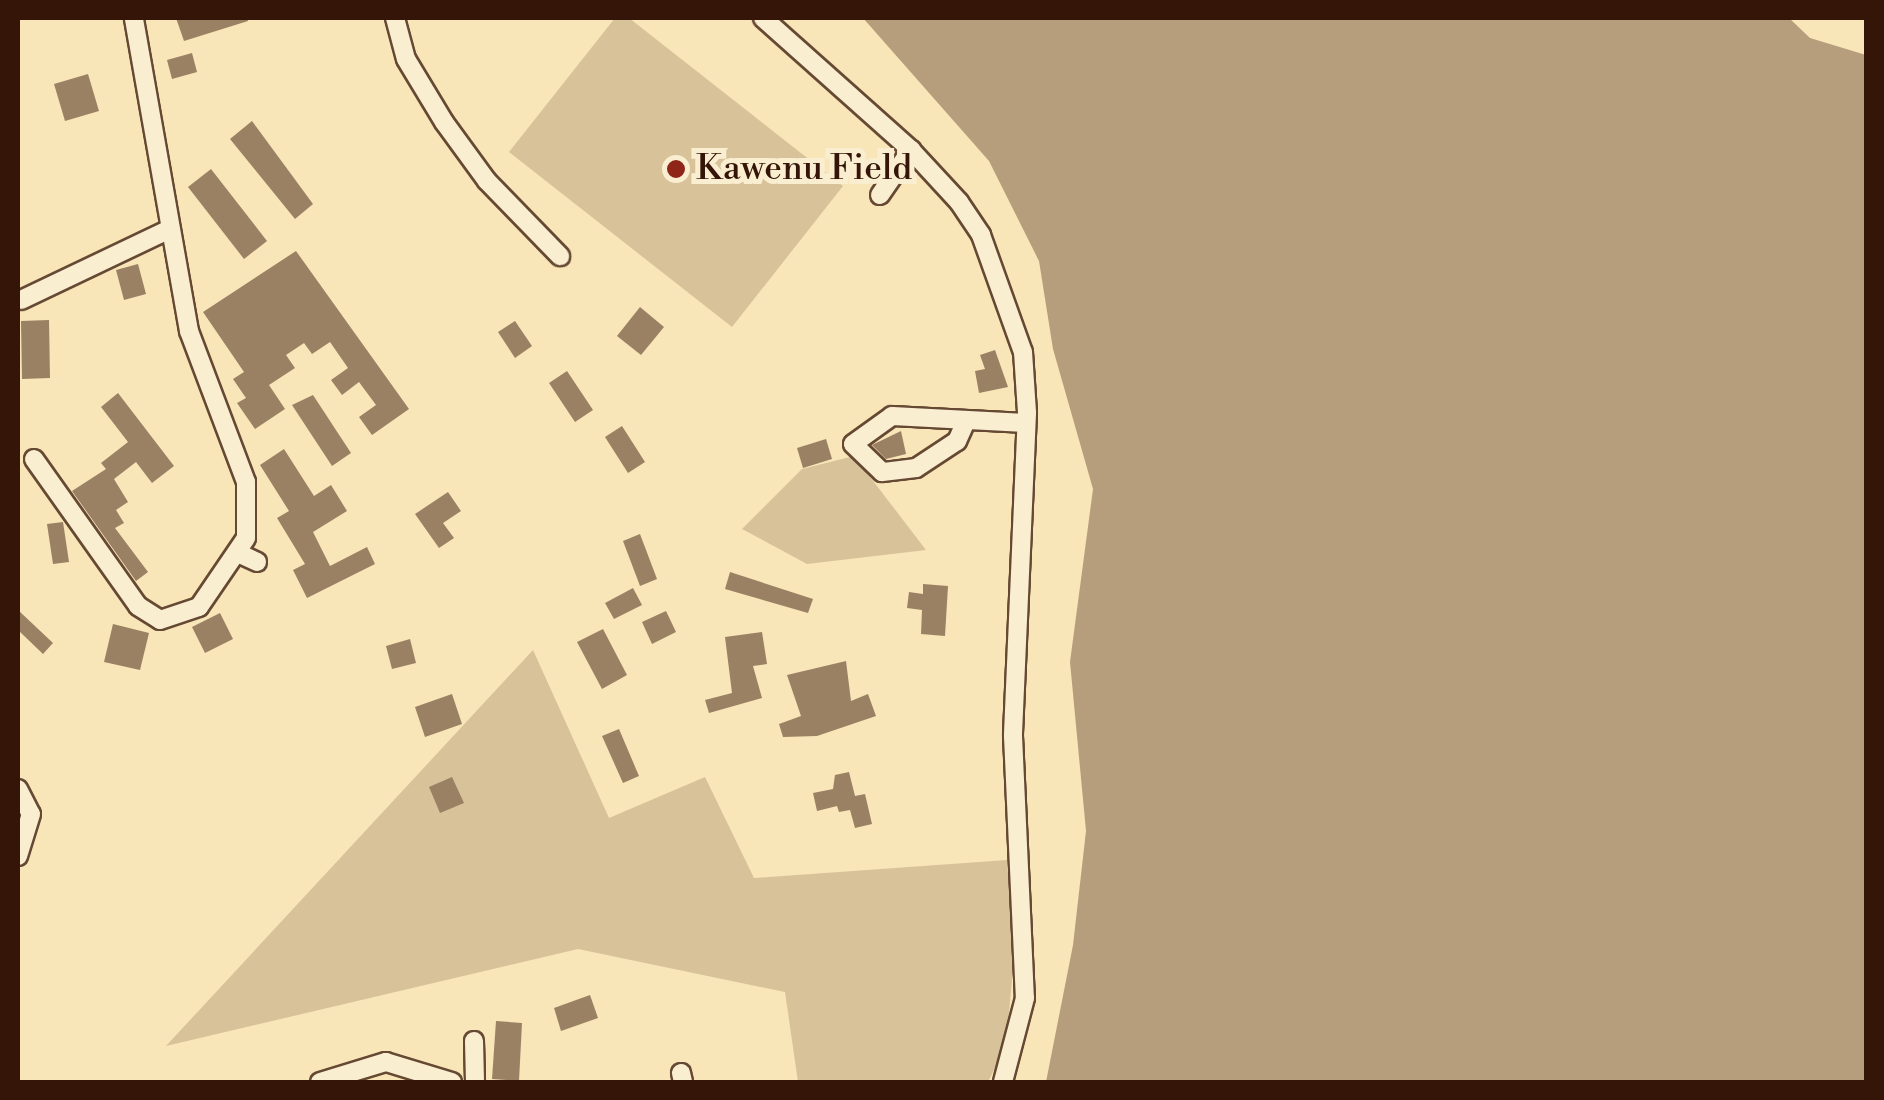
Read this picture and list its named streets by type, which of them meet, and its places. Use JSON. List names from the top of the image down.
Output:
{
  "places": ["Kawenu Field"]
}
